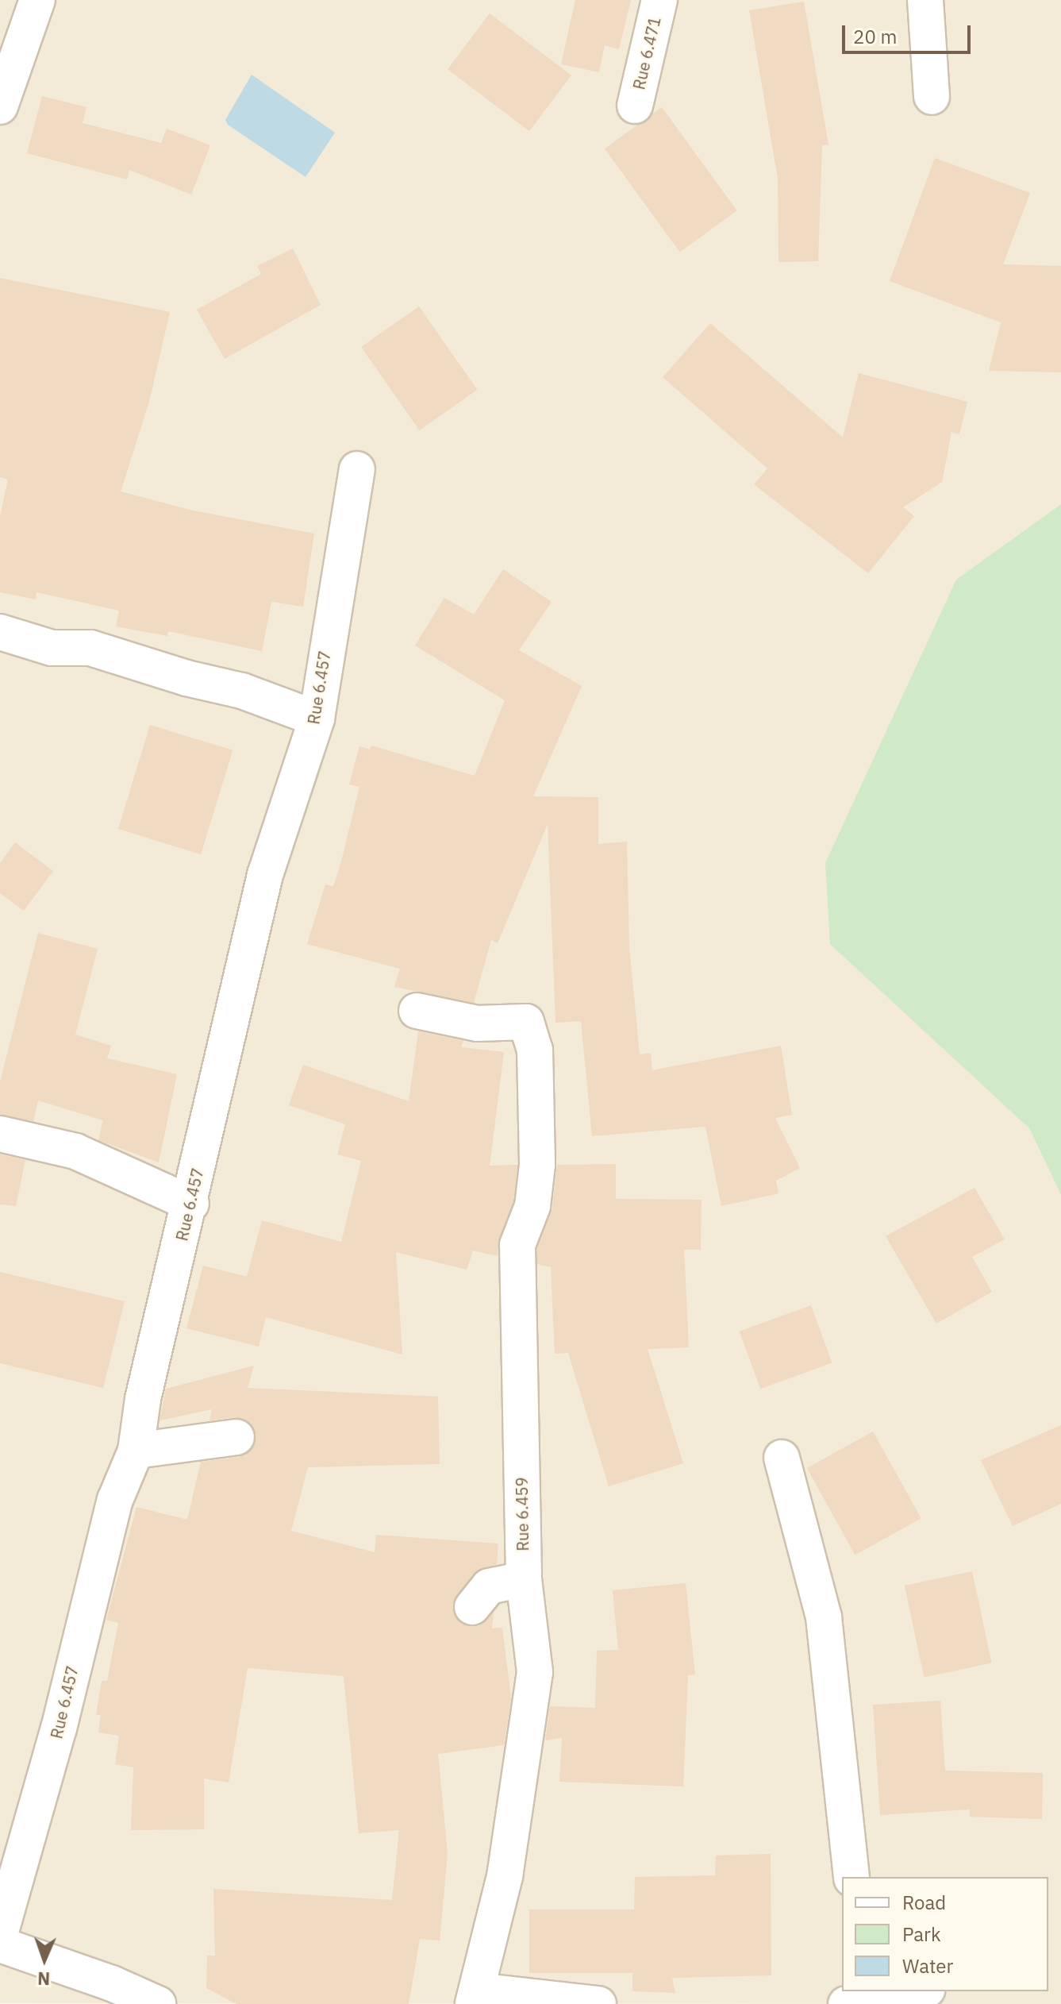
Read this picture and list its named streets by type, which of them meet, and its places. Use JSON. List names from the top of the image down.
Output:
{
  "streets": {
    "street": ["Rue 6.471", "Rue 6.457", "Rue 6.459"]
  },
  "legend": ["Road", "Park", "Water"],
  "scale_bar": "20 m",
  "north": "bottom"
}
